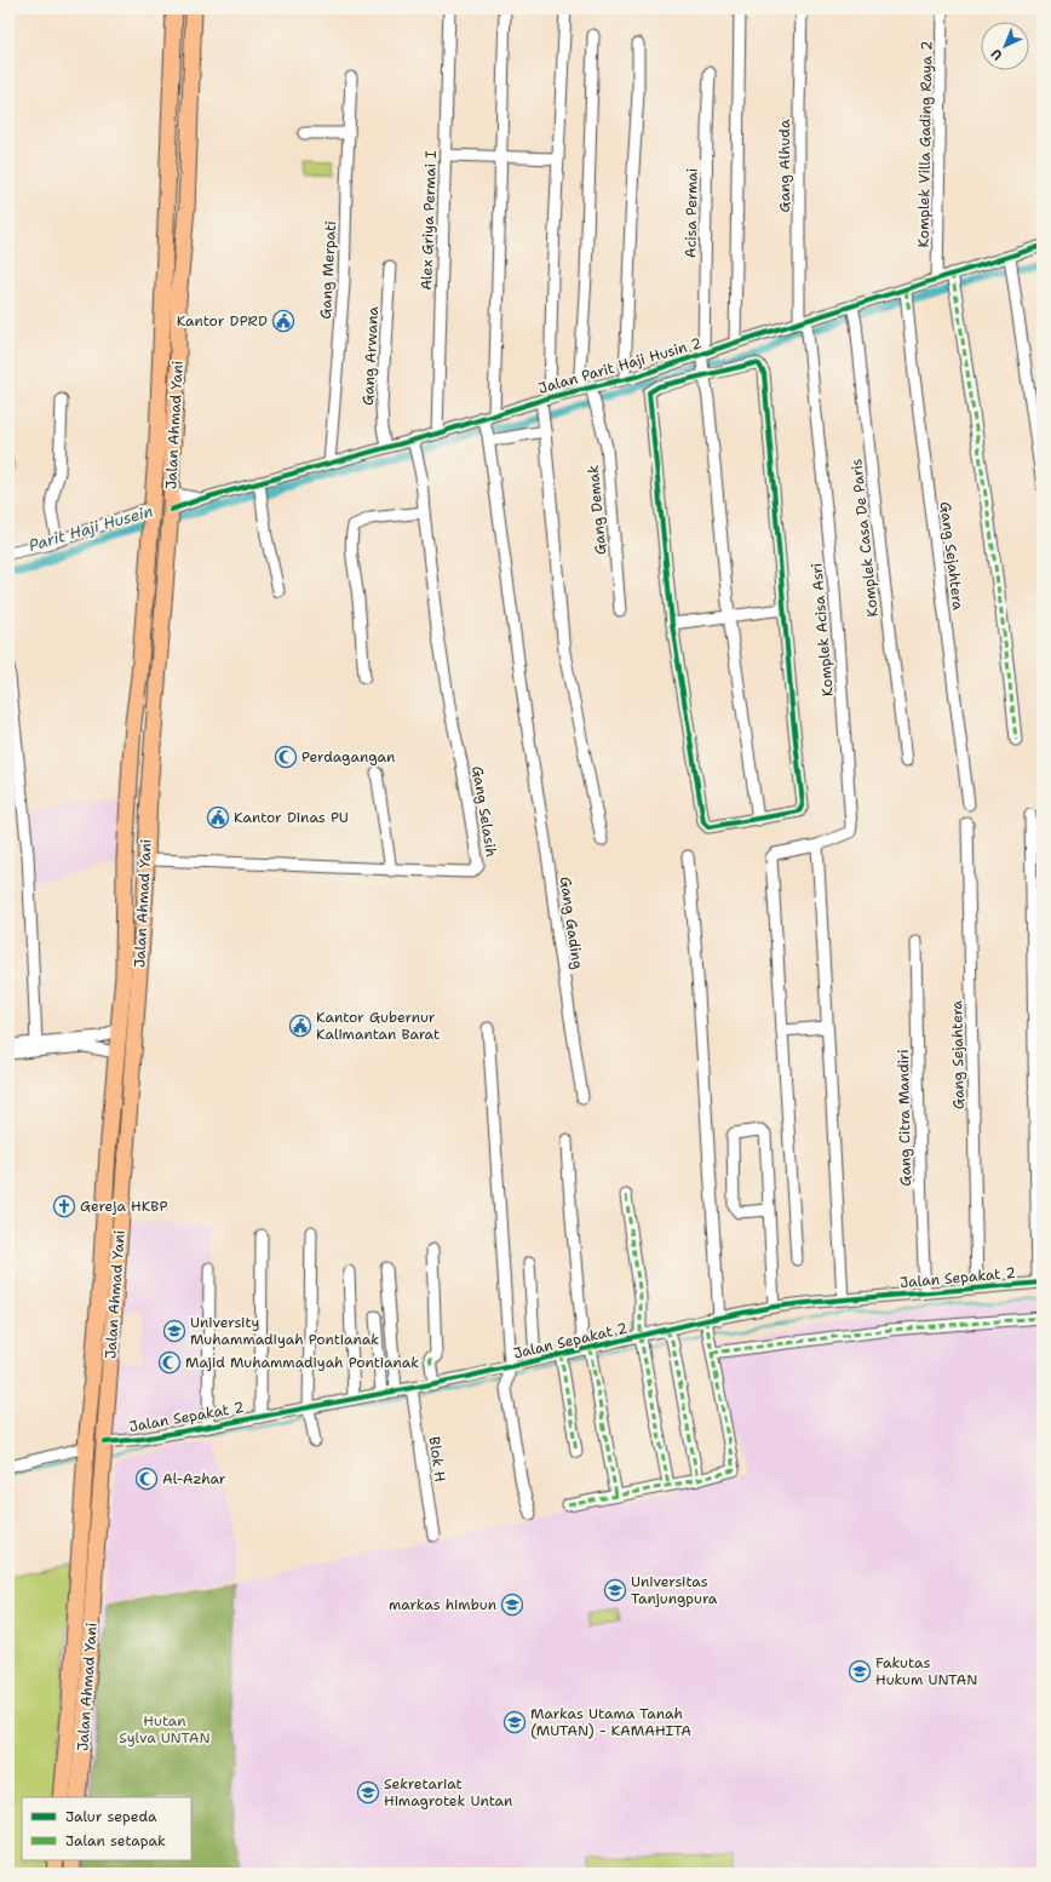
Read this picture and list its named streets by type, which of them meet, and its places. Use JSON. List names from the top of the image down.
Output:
{
  "streets": {
    "highway": ["Jalan Ahmad Yani"],
    "street": [
      "Komplek Villa Gading Raya 2",
      "Gang Alhuda",
      "Acisa Permai",
      "Alex Griya Permai I",
      "Gang Merpati",
      "Gang Arwana",
      "Jalan Parit Haji Husin 2",
      "Gang Demak",
      "Komplek Casa De Paris",
      "Gang Sejahtera",
      "Komplek Acisa Asri",
      "Gang Selasih",
      "Gang Gading",
      "Gang Citra Mandiri",
      "Jalan Sepakat 2",
      "Blok H"
    ]
  },
  "crossings": [
    ["Komplek Villa Gading Raya 2", "Jalan Parit Haji Husin 2"],
    ["Gang Alhuda", "Jalan Parit Haji Husin 2"],
    ["Gang Alhuda", "Komplek Acisa Asri"],
    ["Acisa Permai", "Jalan Parit Haji Husin 2"],
    ["Alex Griya Permai I", "Jalan Parit Haji Husin 2"],
    ["Gang Merpati", "Jalan Parit Haji Husin 2"],
    ["Gang Arwana", "Jalan Parit Haji Husin 2"],
    ["Jalan Parit Haji Husin 2", "Jalan Ahmad Yani"],
    ["Jalan Parit Haji Husin 2", "Gang Demak"],
    ["Jalan Parit Haji Husin 2", "Komplek Casa De Paris"],
    ["Jalan Parit Haji Husin 2", "Gang Sejahtera"],
    ["Jalan Parit Haji Husin 2", "Gang Selasih"],
    ["Jalan Parit Haji Husin 2", "Gang Gading"],
    ["Jalan Ahmad Yani", "Gang Selasih"],
    ["Jalan Ahmad Yani", "Jalan Sepakat 2"],
    ["Gang Sejahtera", "Jalan Sepakat 2"],
    ["Gang Citra Mandiri", "Jalan Sepakat 2"],
    ["Jalan Sepakat 2", "Blok H"]
  ],
  "water": ["Parit Haji Husein"],
  "parks": ["Hutan Sylva UNTAN"],
  "places": {
    "public building": ["Kantor DPRD", "Kantor Dinas PU", "Kantor Gubernur Kalimantan Barat"],
    "mosque": ["Perdagangan", "Majid Muhammadiyah Pontianak", "Al-Azhar"],
    "church": ["Gereja HKBP"],
    "school or university": [
      "University Muhammadiyah Pontianak",
      "Universitas Tanjungpura",
      "markas himbun",
      "Fakutas Hukum UNTAN",
      "Markas Utama Tanah (MUTAN) - KAMAHITA",
      "Sekretariat Himagrotek Untan"
    ]
  },
  "legend": ["Jalur sepeda", "Jalan setapak"],
  "north": "bottom left"
}
